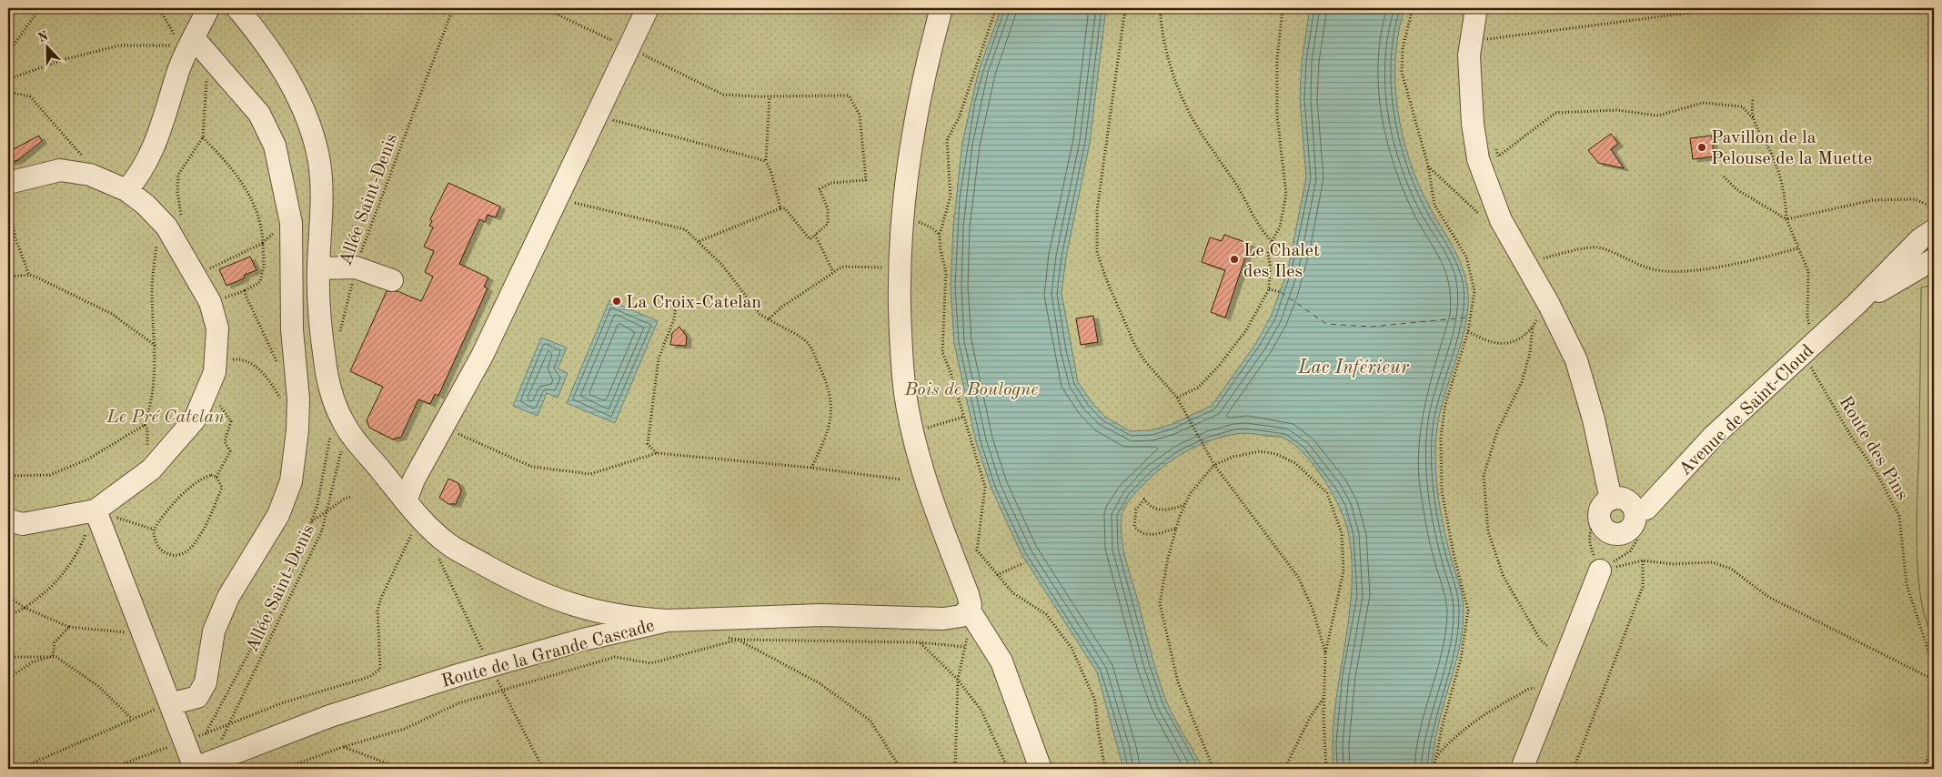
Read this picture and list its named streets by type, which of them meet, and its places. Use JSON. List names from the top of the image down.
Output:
{
  "streets": {
    "street": ["Avenue de Saint-Cloud", "Route de la Grande Cascade"],
    "path": ["Allée Saint-Denis", "Route des Pins"]
  },
  "crossings": [
    ["Avenue de Saint-Cloud", "Route des Pins"]
  ],
  "water": ["Lac Inférieur"],
  "parks": ["Bois de Boulogne", "Le Pré Catelan"],
  "places": ["Pavillon de la Pelouse de la Muette", "Le Chalet des Iles", "La Croix-Catelan"],
  "north": "top"
}
